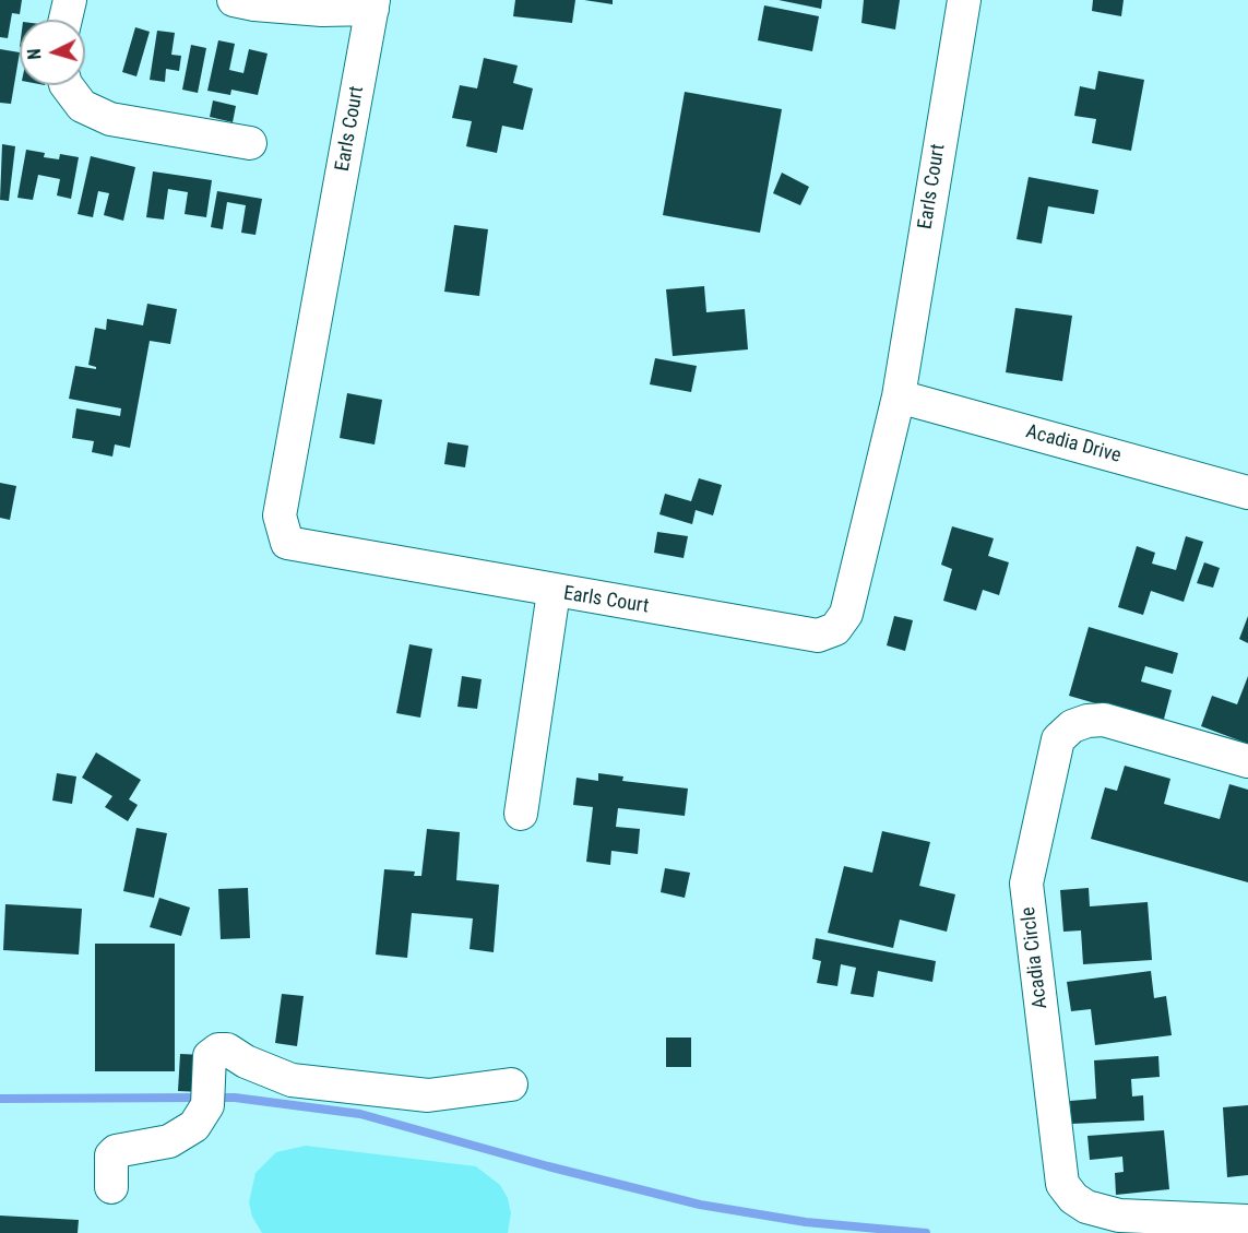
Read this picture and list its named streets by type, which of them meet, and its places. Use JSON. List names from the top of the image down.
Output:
{
  "streets": {
    "street": ["Earls Court", "Acadia Drive", "Acadia Circle"]
  },
  "crossings": [
    ["Earls Court", "Acadia Drive"]
  ],
  "north": "left"
}
